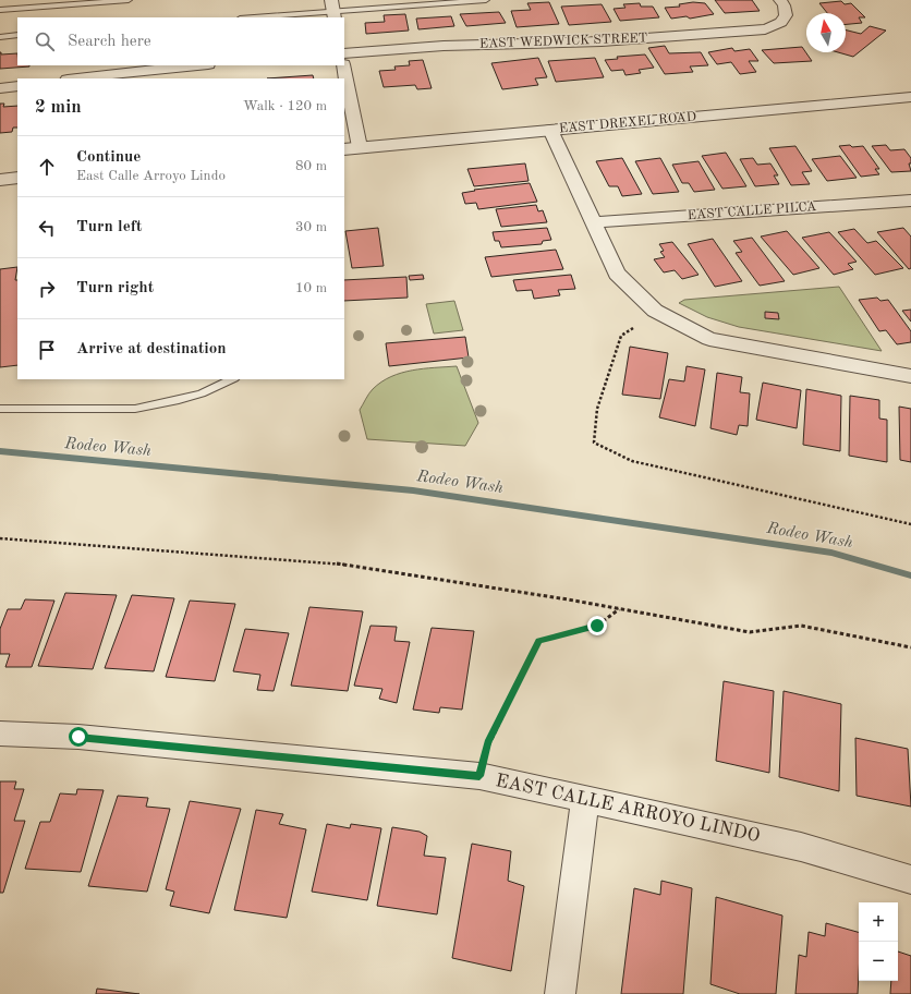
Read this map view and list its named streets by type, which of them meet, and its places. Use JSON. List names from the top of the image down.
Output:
{
  "streets": {
    "street": [
      "EAST WEDWICK STREET",
      "EAST DREXEL ROAD",
      "EAST CALLE PILCA",
      "EAST CALLE ARROYO LINDO"
    ]
  },
  "water": ["Rodeo Wash"],
  "north": "top",
  "page": {
    "search": "Search here",
    "heading": ["2 min", "Walk · 120 m"],
    "list": [
      ["Continue", "East Calle Arroyo Lindo", "80 m"],
      ["Turn left", "30 m"],
      ["Turn right", "10 m"],
      "Arrive at destination"
    ],
    "map_buttons": ["+", "−"]
  }
}
